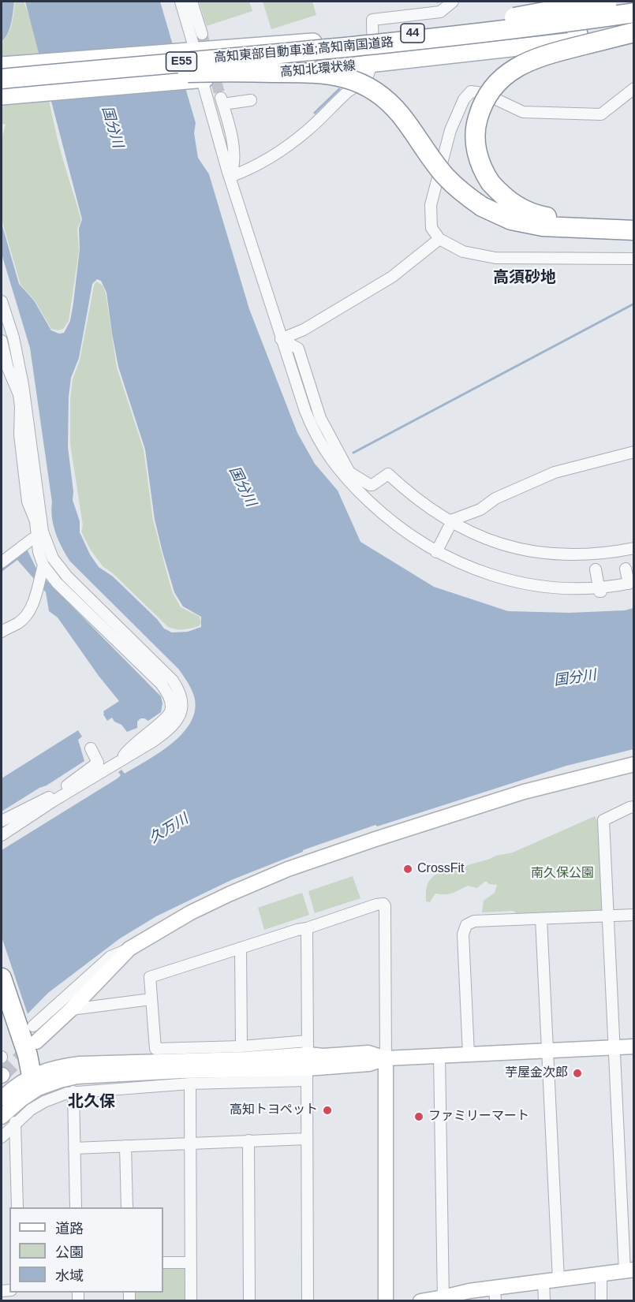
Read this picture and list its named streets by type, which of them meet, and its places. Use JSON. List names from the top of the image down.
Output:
{
  "streets": {
    "highway": ["高知東部自動車道;高知南国道路", "E55"],
    "main road": ["44", "高知北環状線"]
  },
  "crossings": [
    ["44", "高知東部自動車道;高知南国道路"]
  ],
  "districts": ["高須砂地", "北久保"],
  "water": ["国分川", "久万川"],
  "parks": ["南久保公園"],
  "places": [
    "CrossFit",
    "芋屋金次郎",
    "高知トヨペット",
    "ファミリーマート"
  ],
  "legend": ["道路", "公園", "水域"]
}
